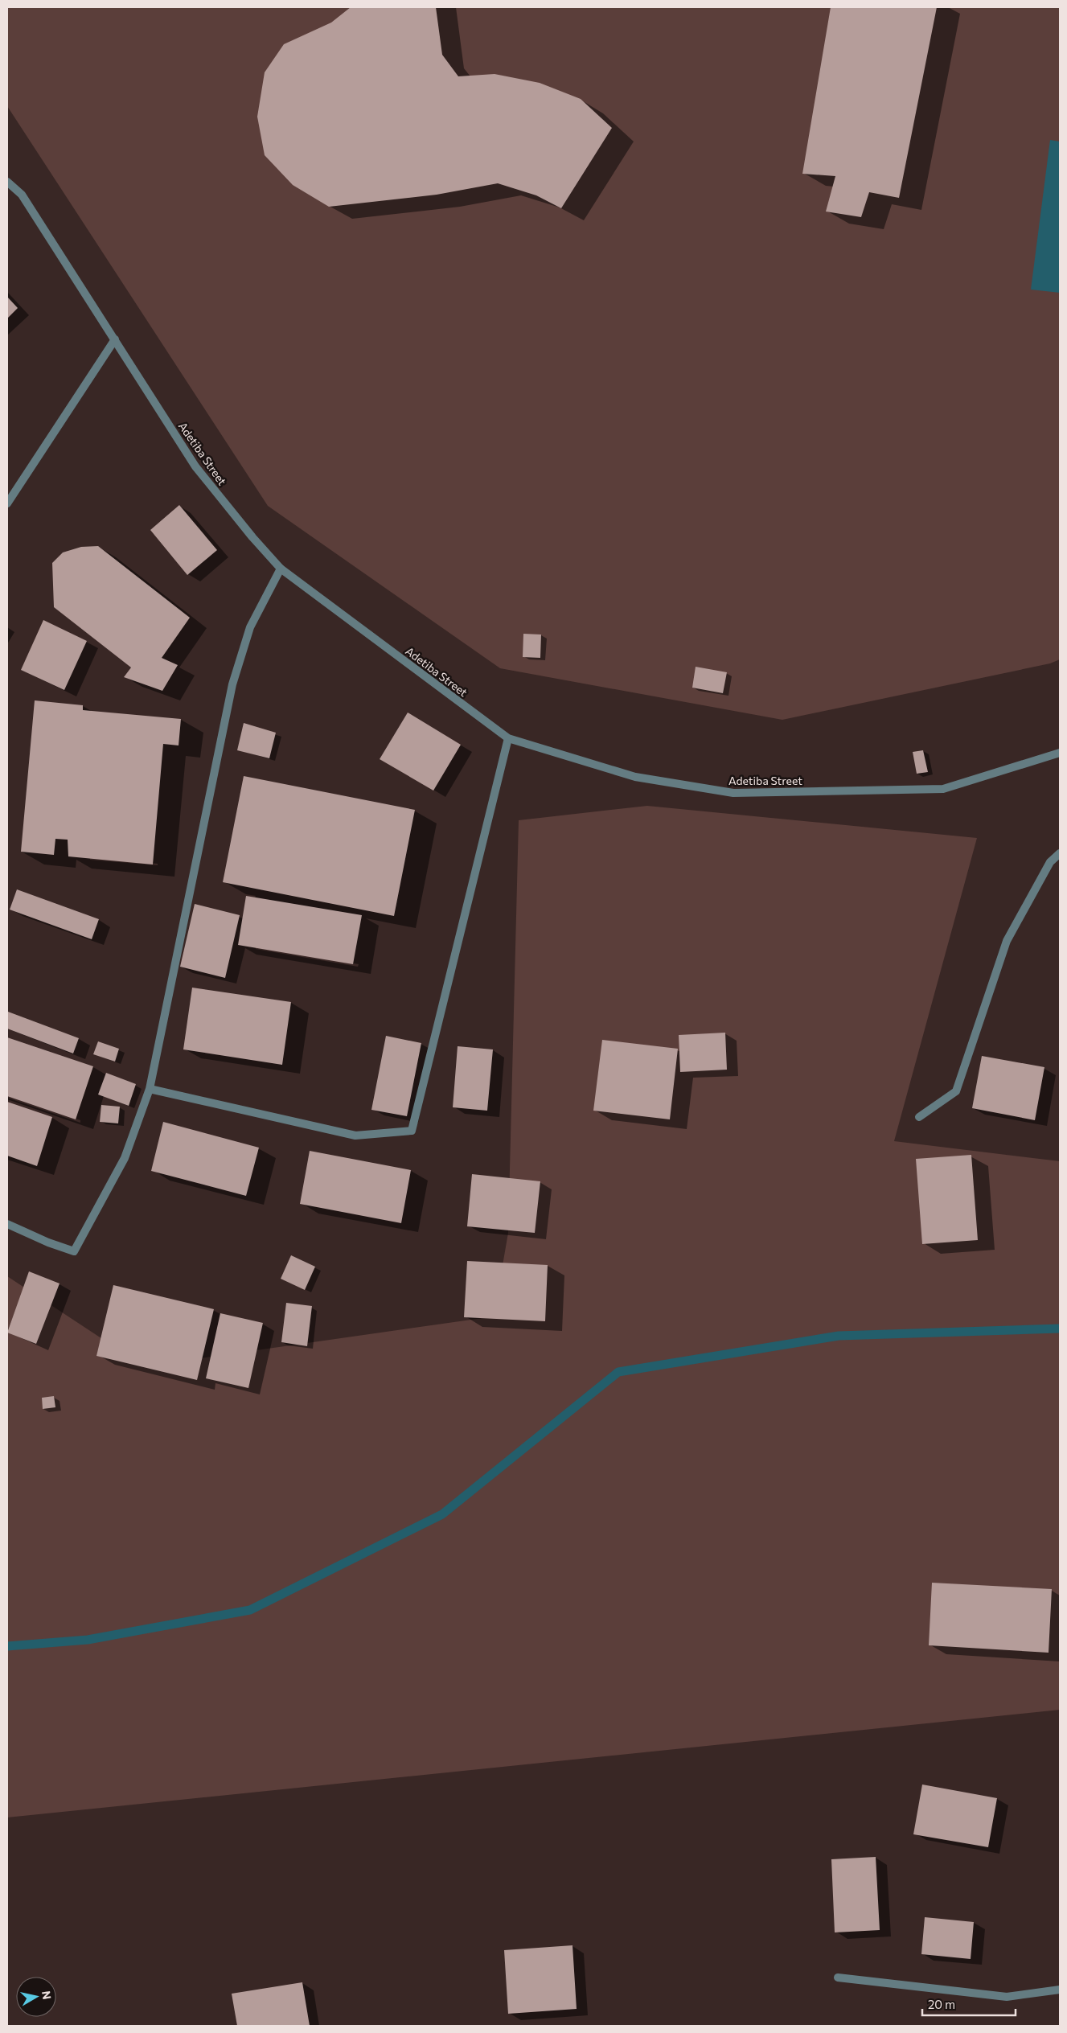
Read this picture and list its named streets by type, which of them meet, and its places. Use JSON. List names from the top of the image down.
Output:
{
  "streets": {
    "street": ["Adetiba Street"]
  },
  "scale_bar": "20 m",
  "north": "right"
}
